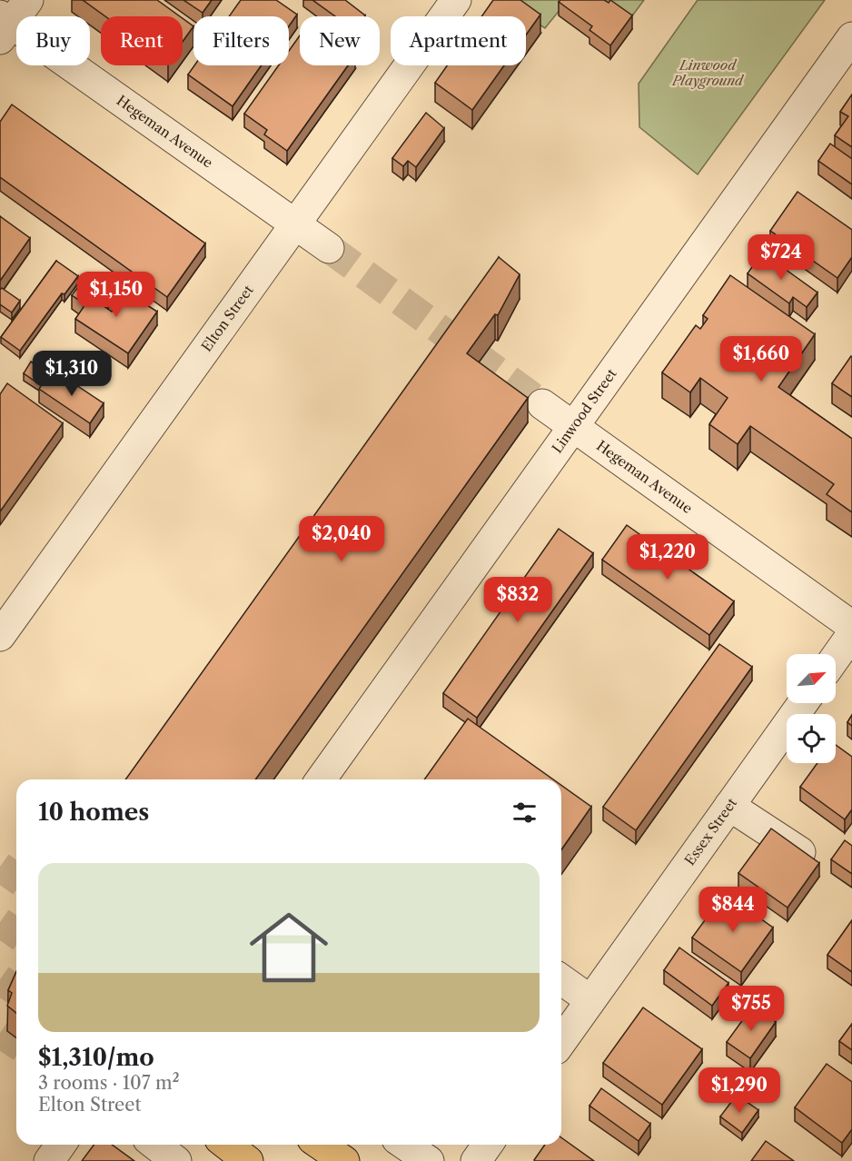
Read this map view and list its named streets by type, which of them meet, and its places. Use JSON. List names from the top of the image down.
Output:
{
  "streets": {
    "street": [
      "Hegeman Avenue",
      "Elton Street",
      "Linwood Street",
      "Essex Street"
    ]
  },
  "crossings": [
    ["Hegeman Avenue", "Elton Street"],
    ["Hegeman Avenue", "Linwood Street"]
  ],
  "parks": ["Linwood Playground"],
  "north": "top right",
  "page": {
    "chip": [
      "Buy",
      "Rent",
      "Filters",
      "New",
      "Apartment"
    ],
    "price": [
      "$724",
      "$1,150",
      "$1,660",
      "$1,310",
      "$2,040",
      "$1,220",
      "$832",
      "$844",
      "$755",
      "$1,290"
    ],
    "heading": "10 homes",
    "list": [
      {
        "name": "$1,310/mo",
        "note": "3 rooms · 107 m² · Elton Street"
      }
    ]
  }
}
